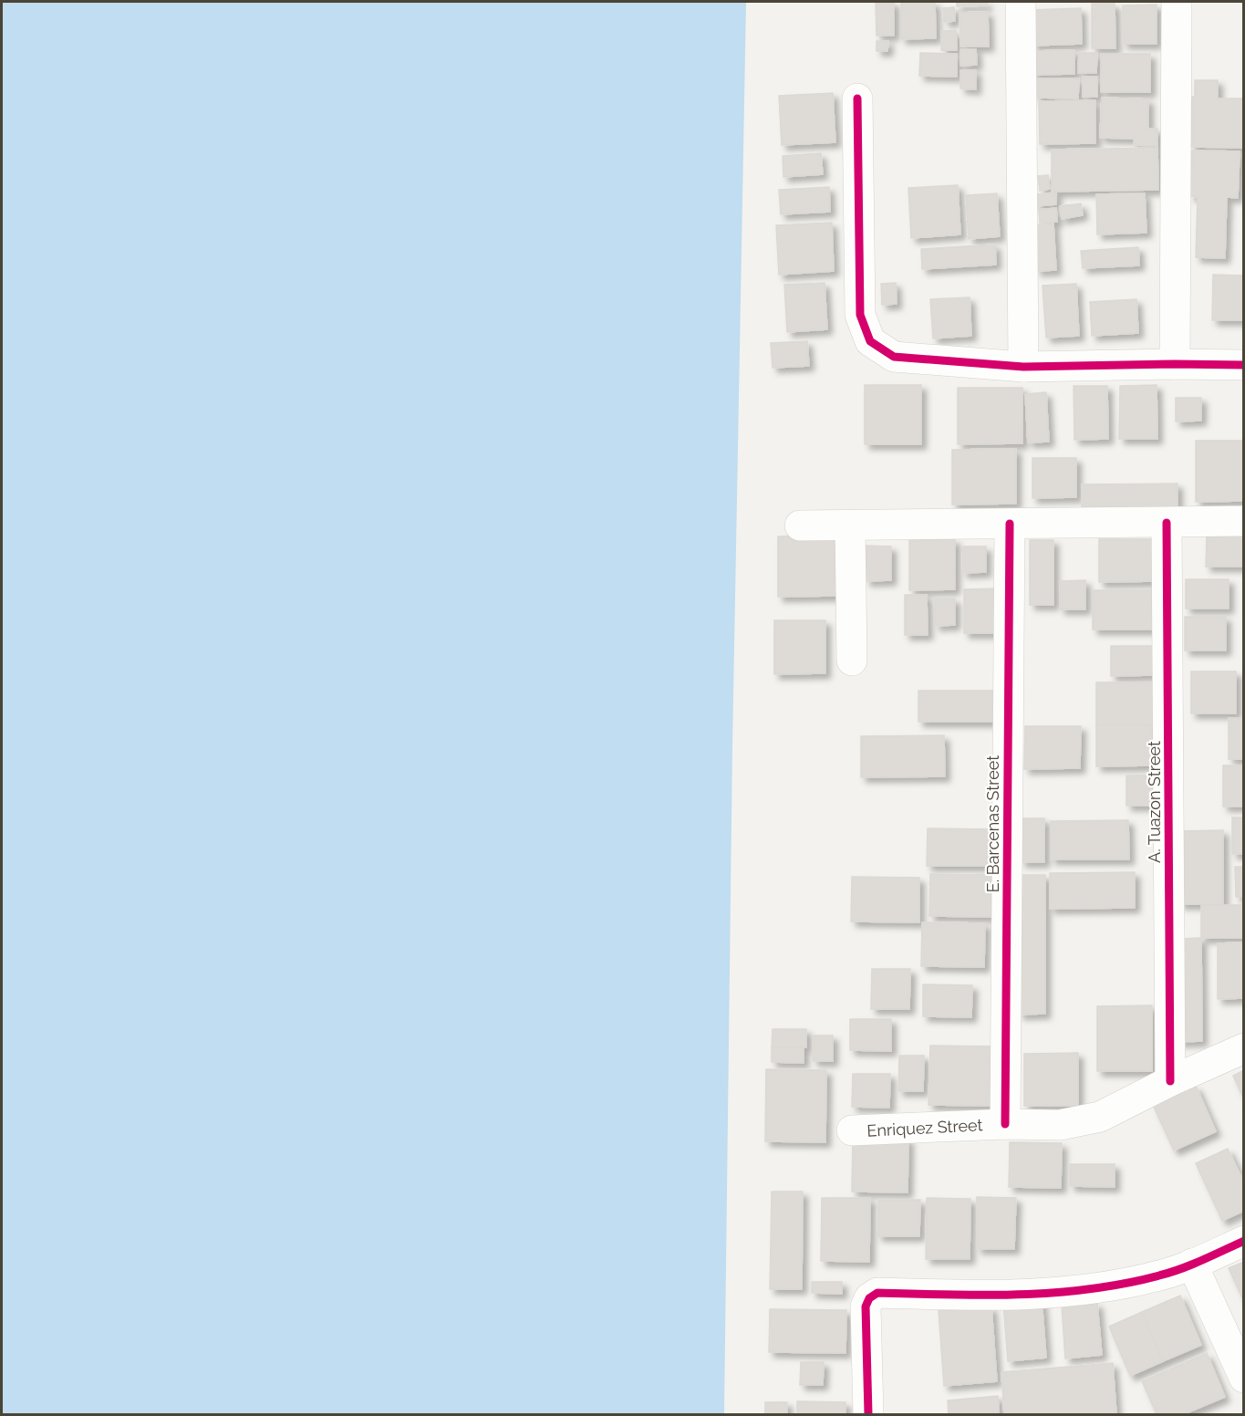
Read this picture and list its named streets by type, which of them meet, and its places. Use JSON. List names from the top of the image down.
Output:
{
  "streets": {
    "street": ["A. Tuazon Street", "E. Barcenas Street", "Enriquez Street"]
  },
  "crossings": [
    ["A. Tuazon Street", "Enriquez Street"],
    ["E. Barcenas Street", "Enriquez Street"]
  ]
}
